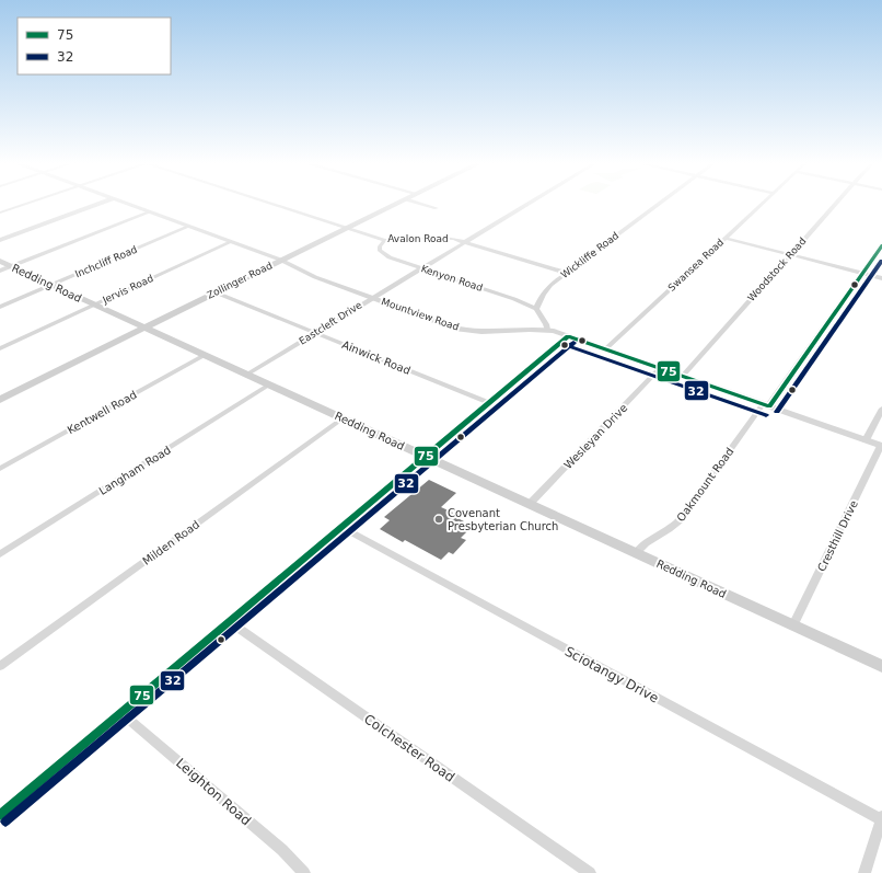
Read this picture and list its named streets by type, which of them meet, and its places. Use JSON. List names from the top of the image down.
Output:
{
  "streets": {
    "main road": ["Zollinger Road", "Redding Road"],
    "street": [
      "Avalon Road",
      "Wickliffe Road",
      "Inchcliff Road",
      "Swansea Road",
      "Woodstock Road",
      "Kenyon Road",
      "Jervis Road",
      "Mountview Road",
      "Eastcleft Drive",
      "Ainwick Road",
      "Kentwell Road",
      "Wesleyan Drive",
      "Langham Road",
      "Oakmount Road",
      "Cresthill Drive",
      "Milden Road",
      "Sciotangy Drive",
      "Colchester Road",
      "Leighton Road"
    ]
  },
  "crossings": [
    ["Avalon Road", "Wickliffe Road"],
    ["Avalon Road", "Kenyon Road"],
    ["Avalon Road", "Zollinger Road"],
    ["Avalon Road", "Eastcleft Drive"],
    ["Wickliffe Road", "Kenyon Road"],
    ["Inchcliff Road", "Redding Road"],
    ["Inchcliff Road", "Mountview Road"],
    ["Swansea Road", "Mountview Road"],
    ["Woodstock Road", "Mountview Road"],
    ["Kenyon Road", "Eastcleft Drive"],
    ["Zollinger Road", "Redding Road"],
    ["Zollinger Road", "Mountview Road"],
    ["Zollinger Road", "Ainwick Road"],
    ["Redding Road", "Jervis Road"],
    ["Redding Road", "Eastcleft Drive"],
    ["Redding Road", "Kentwell Road"],
    ["Redding Road", "Wesleyan Drive"],
    ["Redding Road", "Langham Road"],
    ["Redding Road", "Oakmount Road"],
    ["Redding Road", "Cresthill Drive"],
    ["Redding Road", "Milden Road"],
    ["Jervis Road", "Mountview Road"],
    ["Mountview Road", "Eastcleft Drive"],
    ["Mountview Road", "Wesleyan Drive"],
    ["Mountview Road", "Oakmount Road"],
    ["Mountview Road", "Cresthill Drive"],
    ["Eastcleft Drive", "Ainwick Road"]
  ],
  "places": ["Covenant Presbyterian Church"],
  "lines": ["transit line 75", "transit line 32"],
  "legend": ["75", "32"]
}
